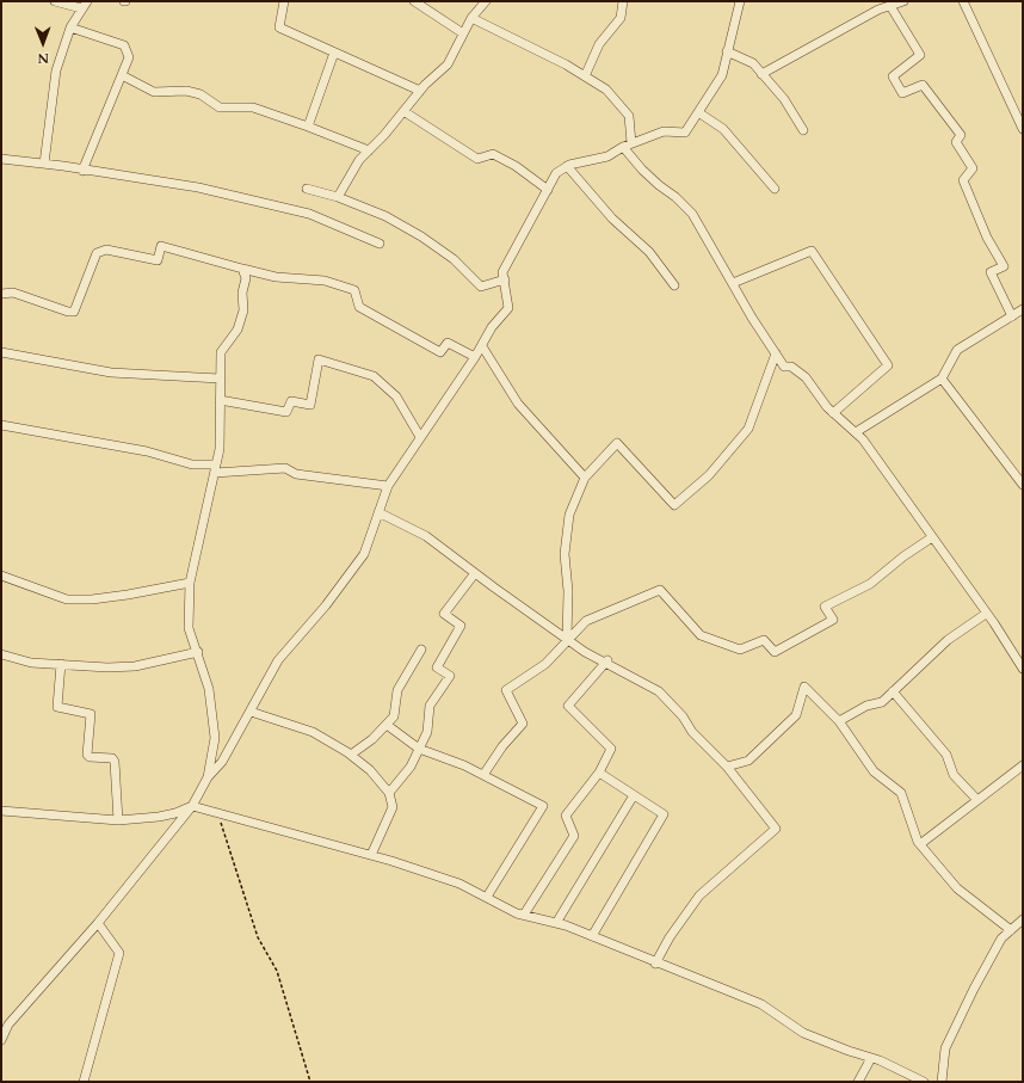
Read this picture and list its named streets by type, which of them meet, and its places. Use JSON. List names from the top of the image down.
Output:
{
  "north": "bottom"
}
